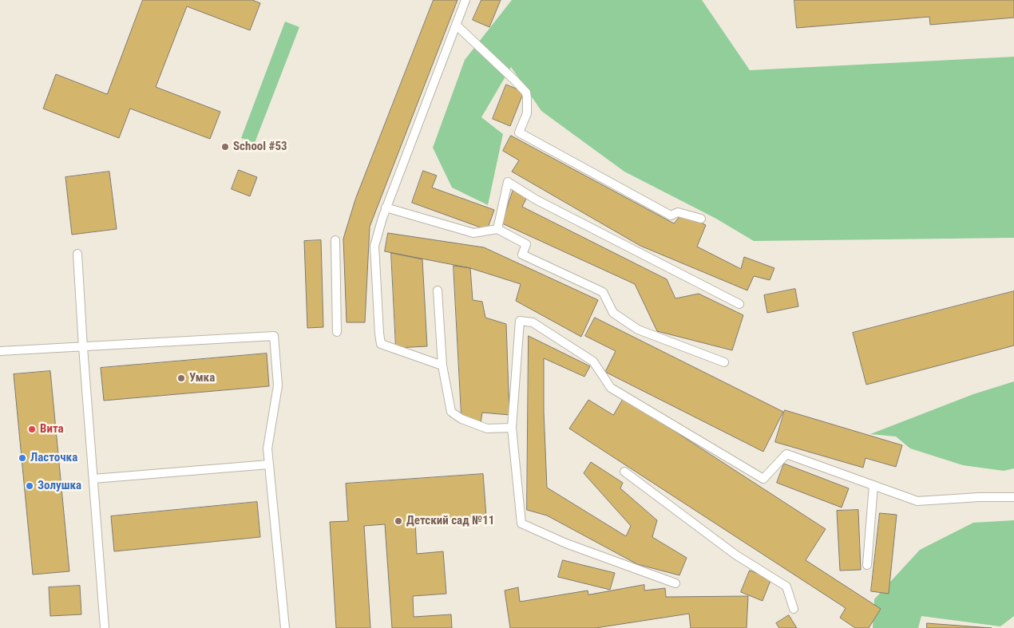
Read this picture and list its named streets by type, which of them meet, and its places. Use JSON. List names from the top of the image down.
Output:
{
  "places": [
    "School #53",
    "Умка",
    "Вита",
    "Ласточка",
    "Золушка",
    "Детский сад №11"
  ]
}
